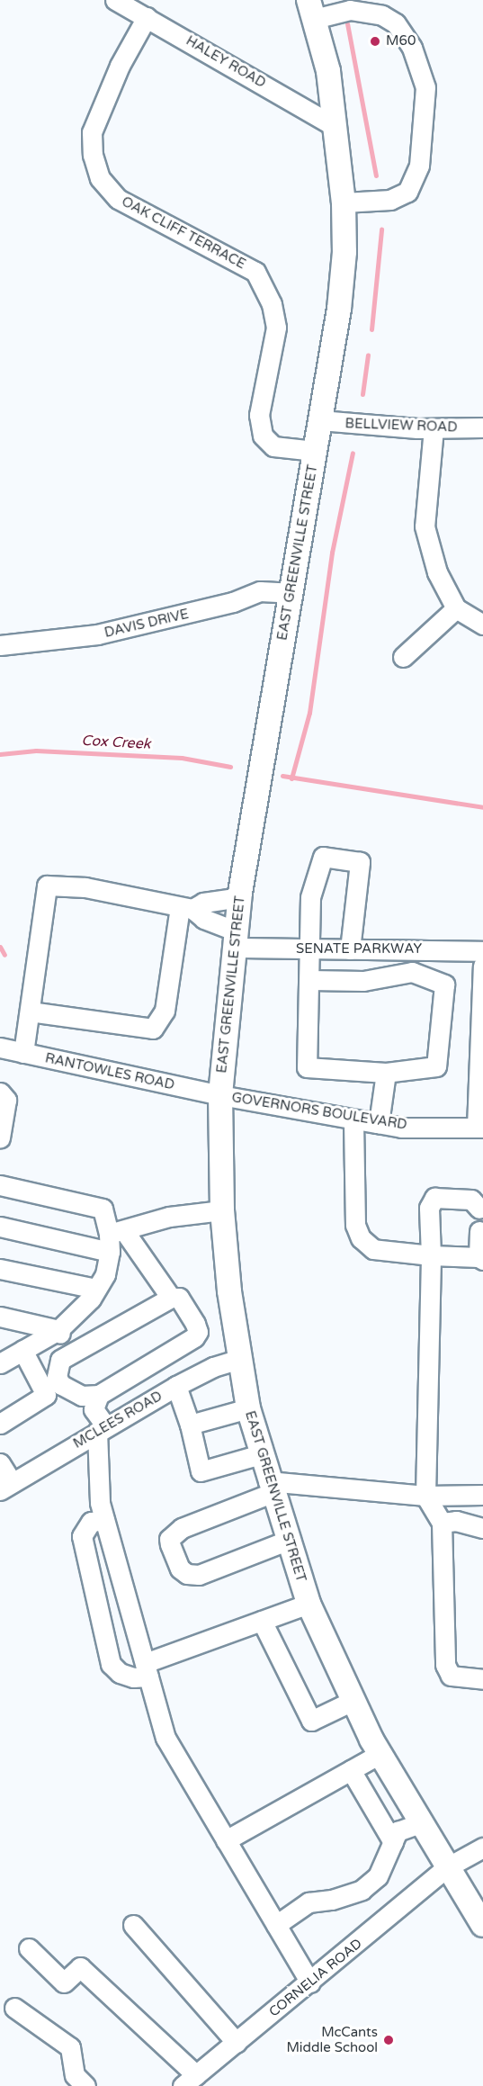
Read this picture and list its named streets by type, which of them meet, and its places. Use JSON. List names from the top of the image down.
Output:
{
  "streets": {
    "main road": ["EAST GREENVILLE STREET"],
    "street": [
      "HALEY ROAD",
      "OAK CLIFF TERRACE",
      "BELLVIEW ROAD",
      "DAVIS DRIVE",
      "SENATE PARKWAY",
      "RANTOWLES ROAD",
      "GOVERNORS BOULEVARD",
      "MCLEES ROAD",
      "CORNELIA ROAD"
    ]
  },
  "crossings": [
    ["HALEY ROAD", "OAK CLIFF TERRACE"],
    ["HALEY ROAD", "EAST GREENVILLE STREET"],
    ["OAK CLIFF TERRACE", "EAST GREENVILLE STREET"],
    ["BELLVIEW ROAD", "EAST GREENVILLE STREET"],
    ["EAST GREENVILLE STREET", "DAVIS DRIVE"],
    ["EAST GREENVILLE STREET", "SENATE PARKWAY"],
    ["EAST GREENVILLE STREET", "RANTOWLES ROAD"],
    ["EAST GREENVILLE STREET", "GOVERNORS BOULEVARD"],
    ["EAST GREENVILLE STREET", "MCLEES ROAD"],
    ["EAST GREENVILLE STREET", "CORNELIA ROAD"],
    ["RANTOWLES ROAD", "GOVERNORS BOULEVARD"]
  ],
  "water": ["Cox Creek"],
  "places": ["M60", "McCants Middle School"]
}
